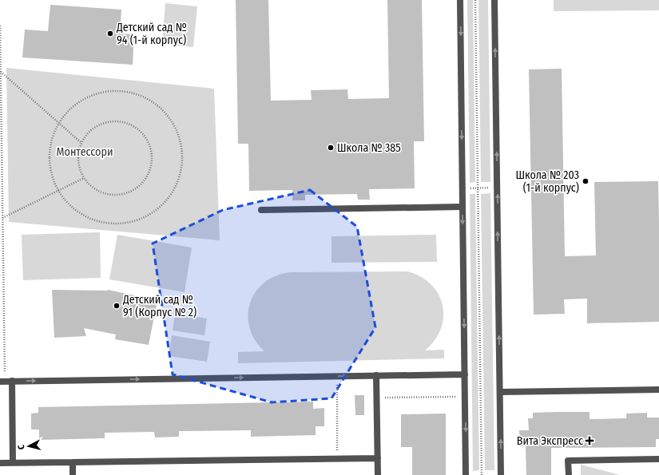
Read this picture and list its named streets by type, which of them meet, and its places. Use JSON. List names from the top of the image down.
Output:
{
  "parks": ["Монтессори"],
  "places": {
    "other": [
      "Детский сад № 94 (1-й корпус)",
      "Школа № 385",
      "Школа № 203 (1-й корпус)",
      "Детский сад № 91 (Корпус № 2)"
    ],
    "health": ["Вита Экспресс"]
  },
  "north": "left"
}
